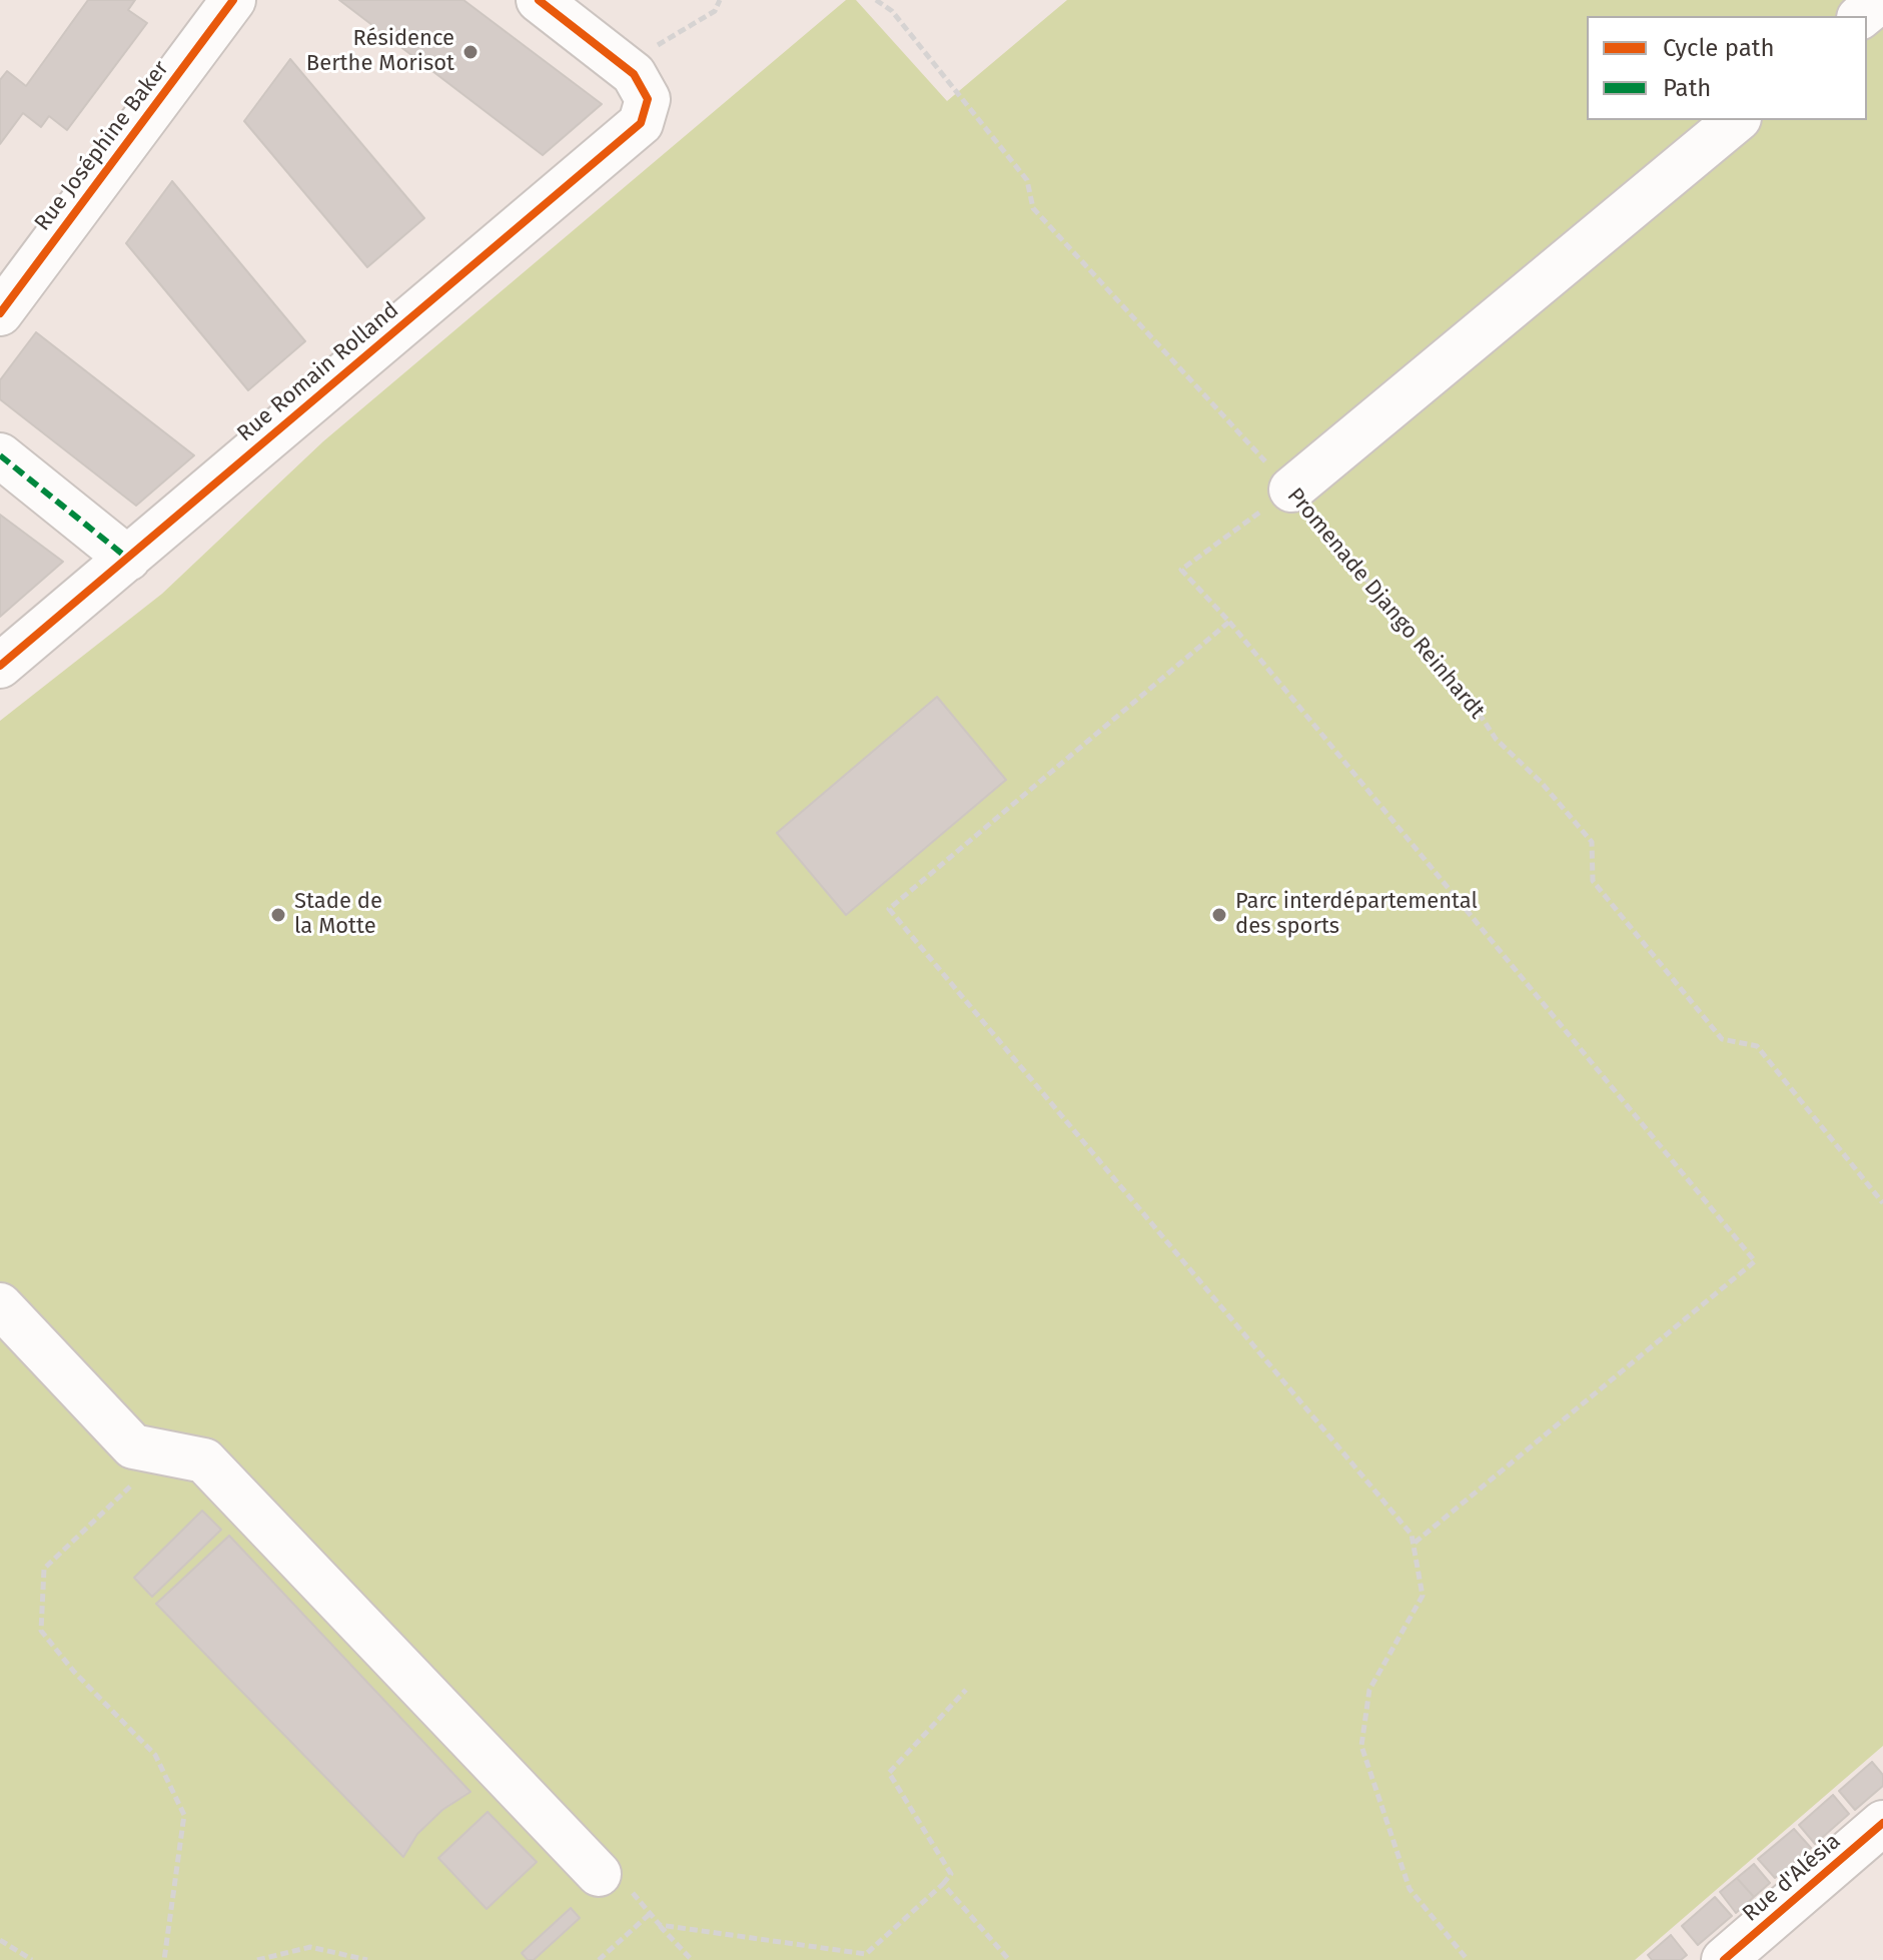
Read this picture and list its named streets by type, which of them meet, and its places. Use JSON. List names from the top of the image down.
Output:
{
  "streets": {
    "street": ["Rue Joséphine Baker", "Rue Romain Rolland", "Rue d'Alésia"],
    "path": ["Promenade Django Reinhardt"]
  },
  "places": ["Résidence Berthe Morisot", "Stade de la Motte", "Parc interdépartemental des sports"],
  "legend": ["Cycle path", "Path"]
}
